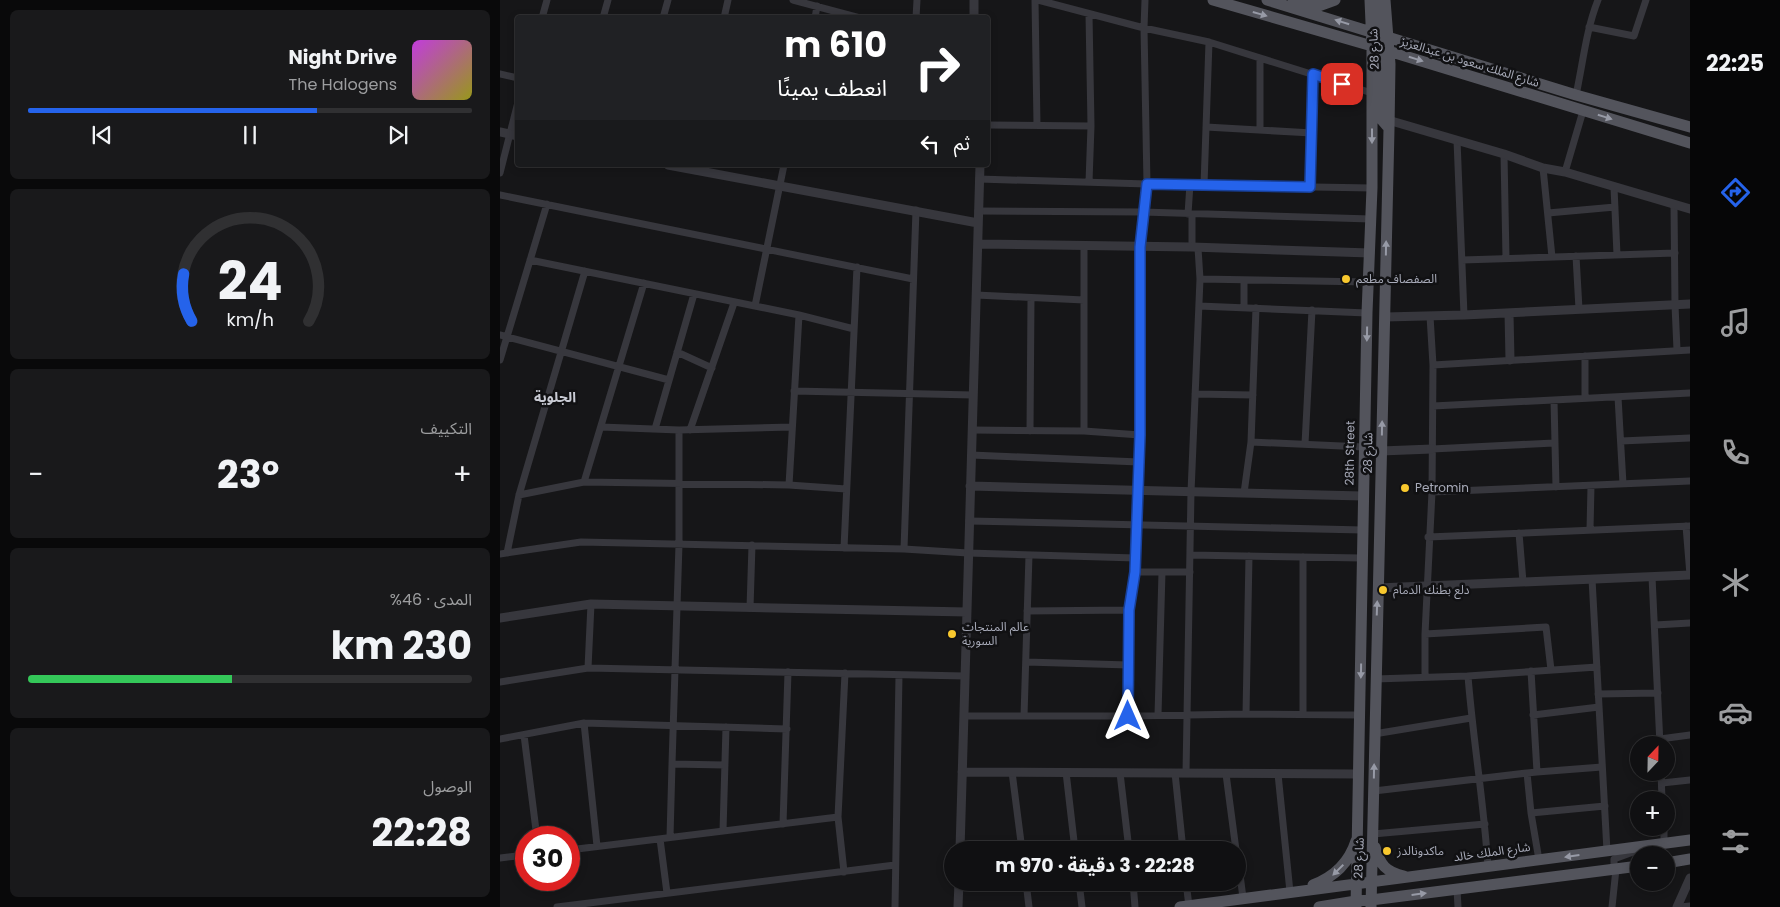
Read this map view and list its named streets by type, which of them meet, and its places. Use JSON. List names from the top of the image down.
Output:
{
  "streets": {
    "main road": [
      "شارع 28",
      "شارع الملك سعود بن عبدالعزيز",
      "28th Street",
      "شارع الملك خالد"
    ]
  },
  "crossings": [
    ["شارع 28", "شارع الملك سعود بن عبدالعزيز"],
    ["شارع 28", "28th Street"],
    ["شارع 28", "شارع الملك خالد"],
    ["شارع الملك سعود بن عبدالعزيز", "28th Street"],
    ["28th Street", "شارع الملك خالد"]
  ],
  "one_way": ["شارع 28", "28th Street"],
  "districts": ["الجلوية"],
  "places": [
    "الصفصاف مطعم",
    "Petromin",
    "دلع بطنك الدمام",
    "عالم المنتجات السورية",
    "ماكدونالدز"
  ],
  "north": "top",
  "page": {
    "tabs": "22:25",
    "turn": ["610 m", "انعطف يمينًا"],
    "song": ["Night Drive", "The Halogens"],
    "then": "ثم",
    "tile": [
      "التكييف",
      ["المدى · 46%", "230 km"],
      ["الوصول", "22:28"]
    ],
    "heat": ["−", "23°", "+"],
    "map_buttons": ["+", "−"],
    "limit": "30",
    "trip": "22:28 · 3 دقيقة · 970 m",
    "gauge": ["24", "km/h"]
  }
}
